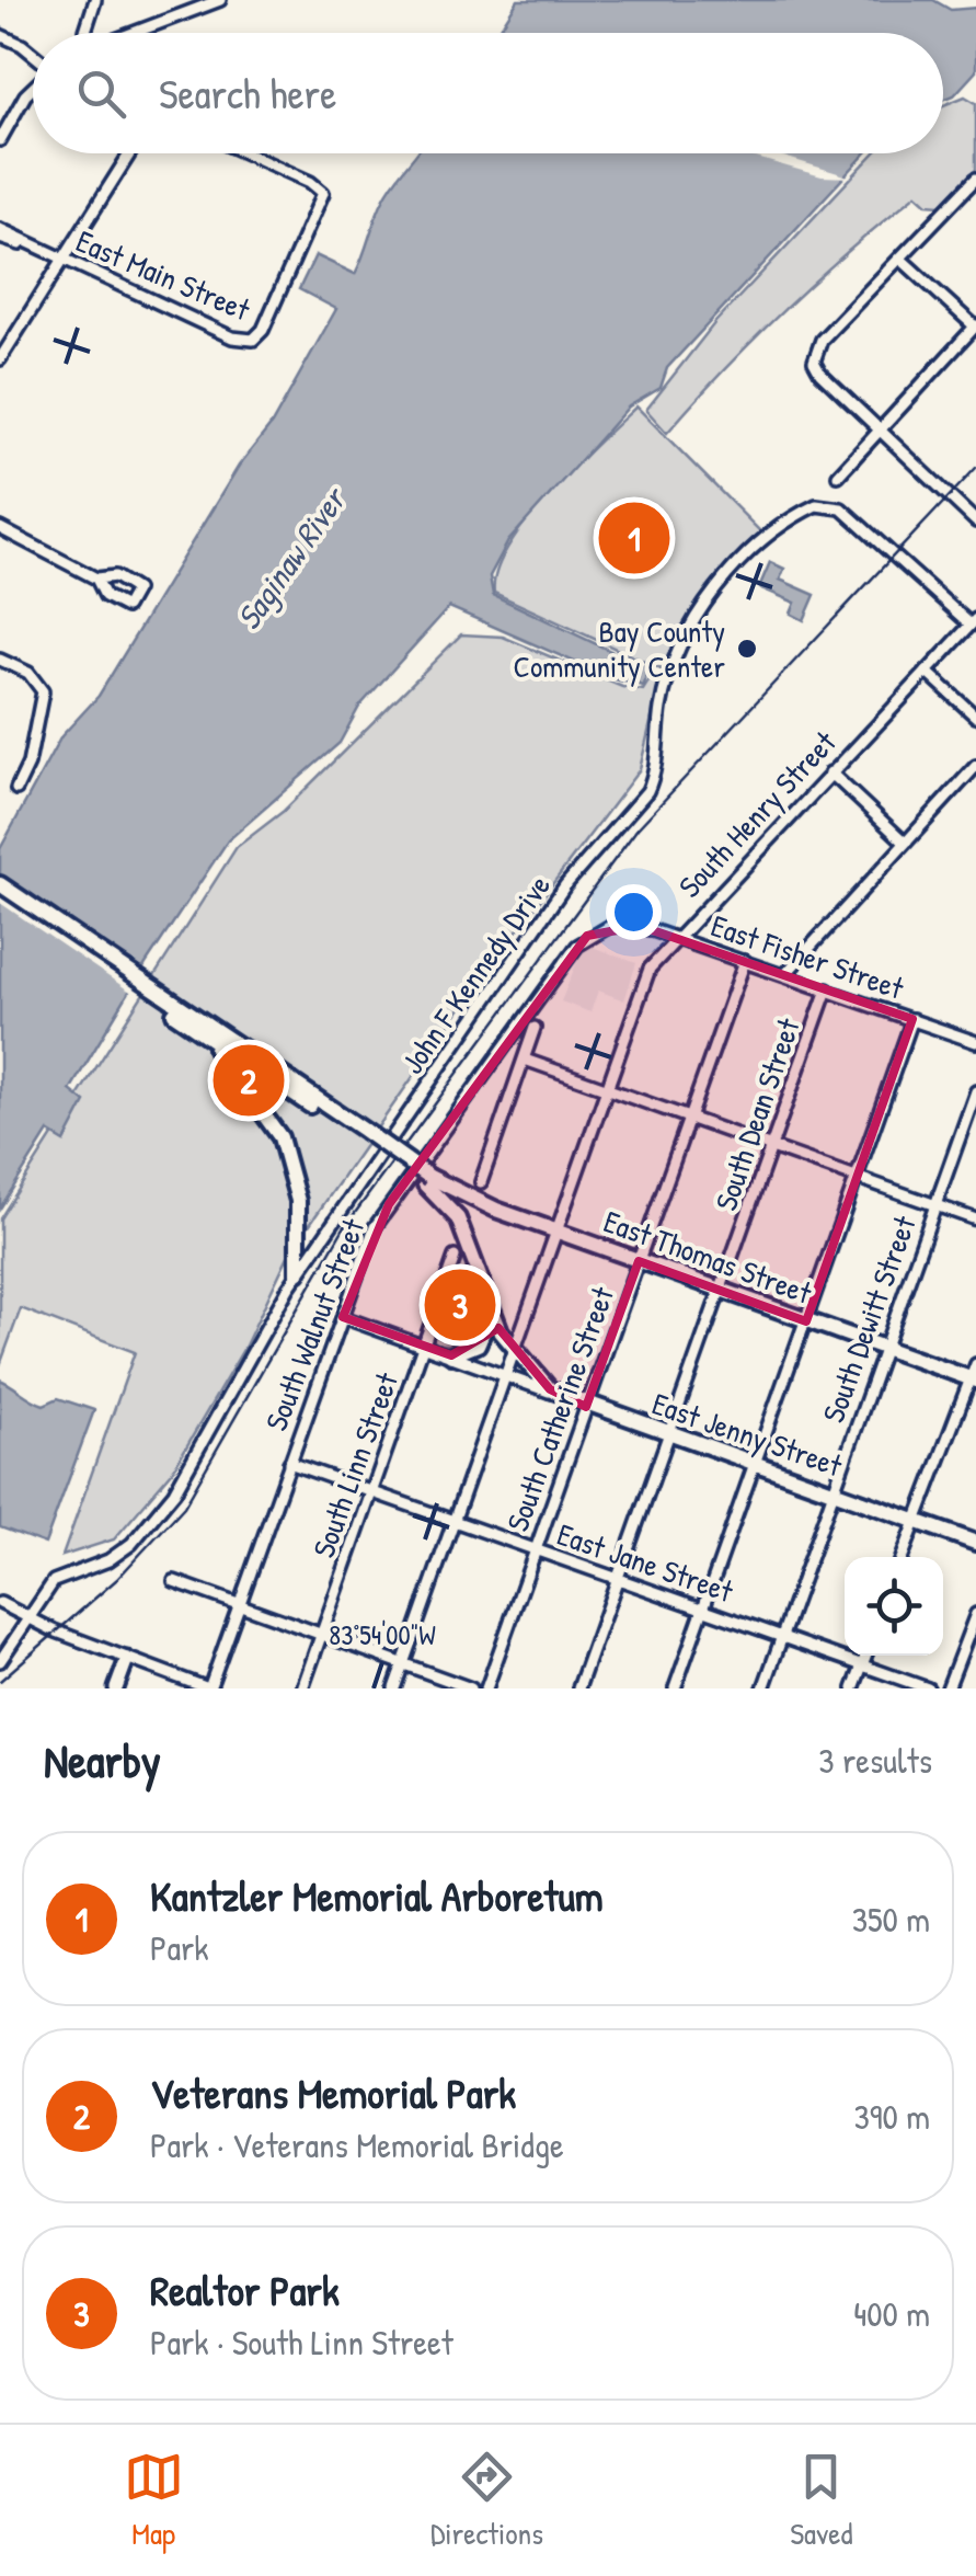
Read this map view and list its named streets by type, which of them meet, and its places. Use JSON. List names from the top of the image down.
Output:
{
  "streets": {
    "highway": ["East Thomas Street", "East Jenny Street"],
    "street": [
      "East Main Street",
      "South Henry Street",
      "East Fisher Street",
      "John F Kennedy Drive",
      "South Dean Street",
      "South Dewitt Street",
      "South Walnut Street",
      "South Catherine Street",
      "South Linn Street",
      "East Jane Street"
    ]
  },
  "crossings": [
    ["South Henry Street", "East Fisher Street"],
    ["South Henry Street", "John F Kennedy Drive"],
    ["South Henry Street", "East Thomas Street"],
    ["South Henry Street", "East Jenny Street"],
    ["South Henry Street", "East Jane Street"],
    ["East Fisher Street", "South Dean Street"],
    ["East Fisher Street", "South Walnut Street"],
    ["East Fisher Street", "South Catherine Street"],
    ["South Dean Street", "East Thomas Street"],
    ["South Dean Street", "East Jenny Street"],
    ["South Dean Street", "East Jane Street"],
    ["East Thomas Street", "South Dewitt Street"],
    ["East Thomas Street", "South Catherine Street"],
    ["South Dewitt Street", "East Jenny Street"],
    ["South Dewitt Street", "East Jane Street"],
    ["South Walnut Street", "East Jenny Street"],
    ["South Walnut Street", "East Jane Street"],
    ["South Catherine Street", "East Jenny Street"],
    ["South Catherine Street", "East Jane Street"],
    ["East Jenny Street", "South Linn Street"],
    ["South Linn Street", "East Jane Street"]
  ],
  "water": ["Saginaw River"],
  "places": ["Bay County Community Center"],
  "page": {
    "search": "Search here",
    "pins": ["1", "2", "3"],
    "heading": ["Nearby", "3 results"],
    "list": [
      {
        "mark": "1",
        "name": "Kantzler Memorial Arboretum",
        "note": "Park",
        "value": "350 m"
      },
      {
        "mark": "2",
        "name": "Veterans Memorial Park",
        "note": "Park · Veterans Memorial Bridge",
        "value": "390 m"
      },
      {
        "mark": "3",
        "name": "Realtor Park",
        "note": "Park · South Linn Street",
        "value": "400 m"
      }
    ],
    "nav": ["Map", "Directions", "Saved"]
  },
  "coordinates": ["83°54'00\"W"]
}
